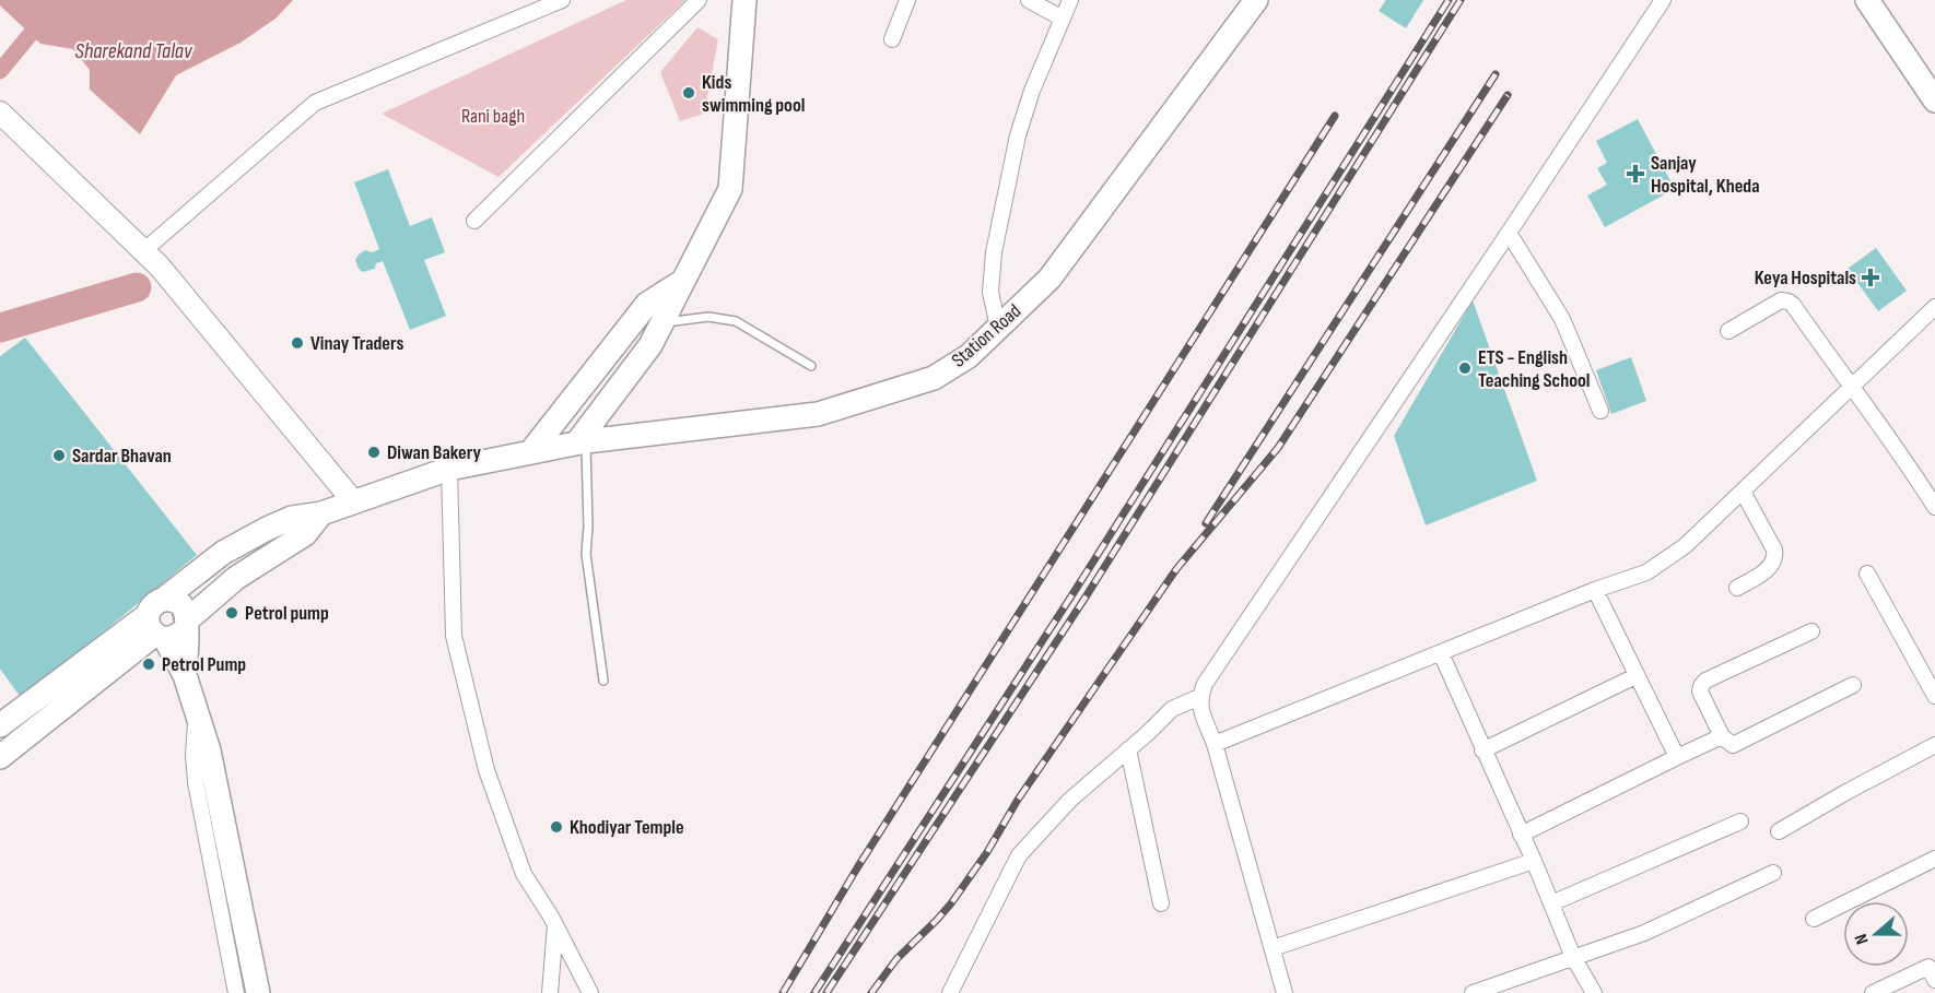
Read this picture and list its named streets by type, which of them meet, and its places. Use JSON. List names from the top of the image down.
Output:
{
  "streets": {
    "main road": ["Station Road"]
  },
  "water": ["Sharekand Talav"],
  "parks": ["Rani bagh"],
  "places": {
    "other": [
      "Kids swimming pool",
      "Vinay Traders",
      "ETS - English Teaching School",
      "Diwan Bakery",
      "Sardar Bhavan",
      "Petrol pump",
      "Petrol Pump",
      "Khodiyar Temple"
    ],
    "health": ["Sanjay Hospital, Kheda", "Keya Hospitals"]
  },
  "north": "left"
}
